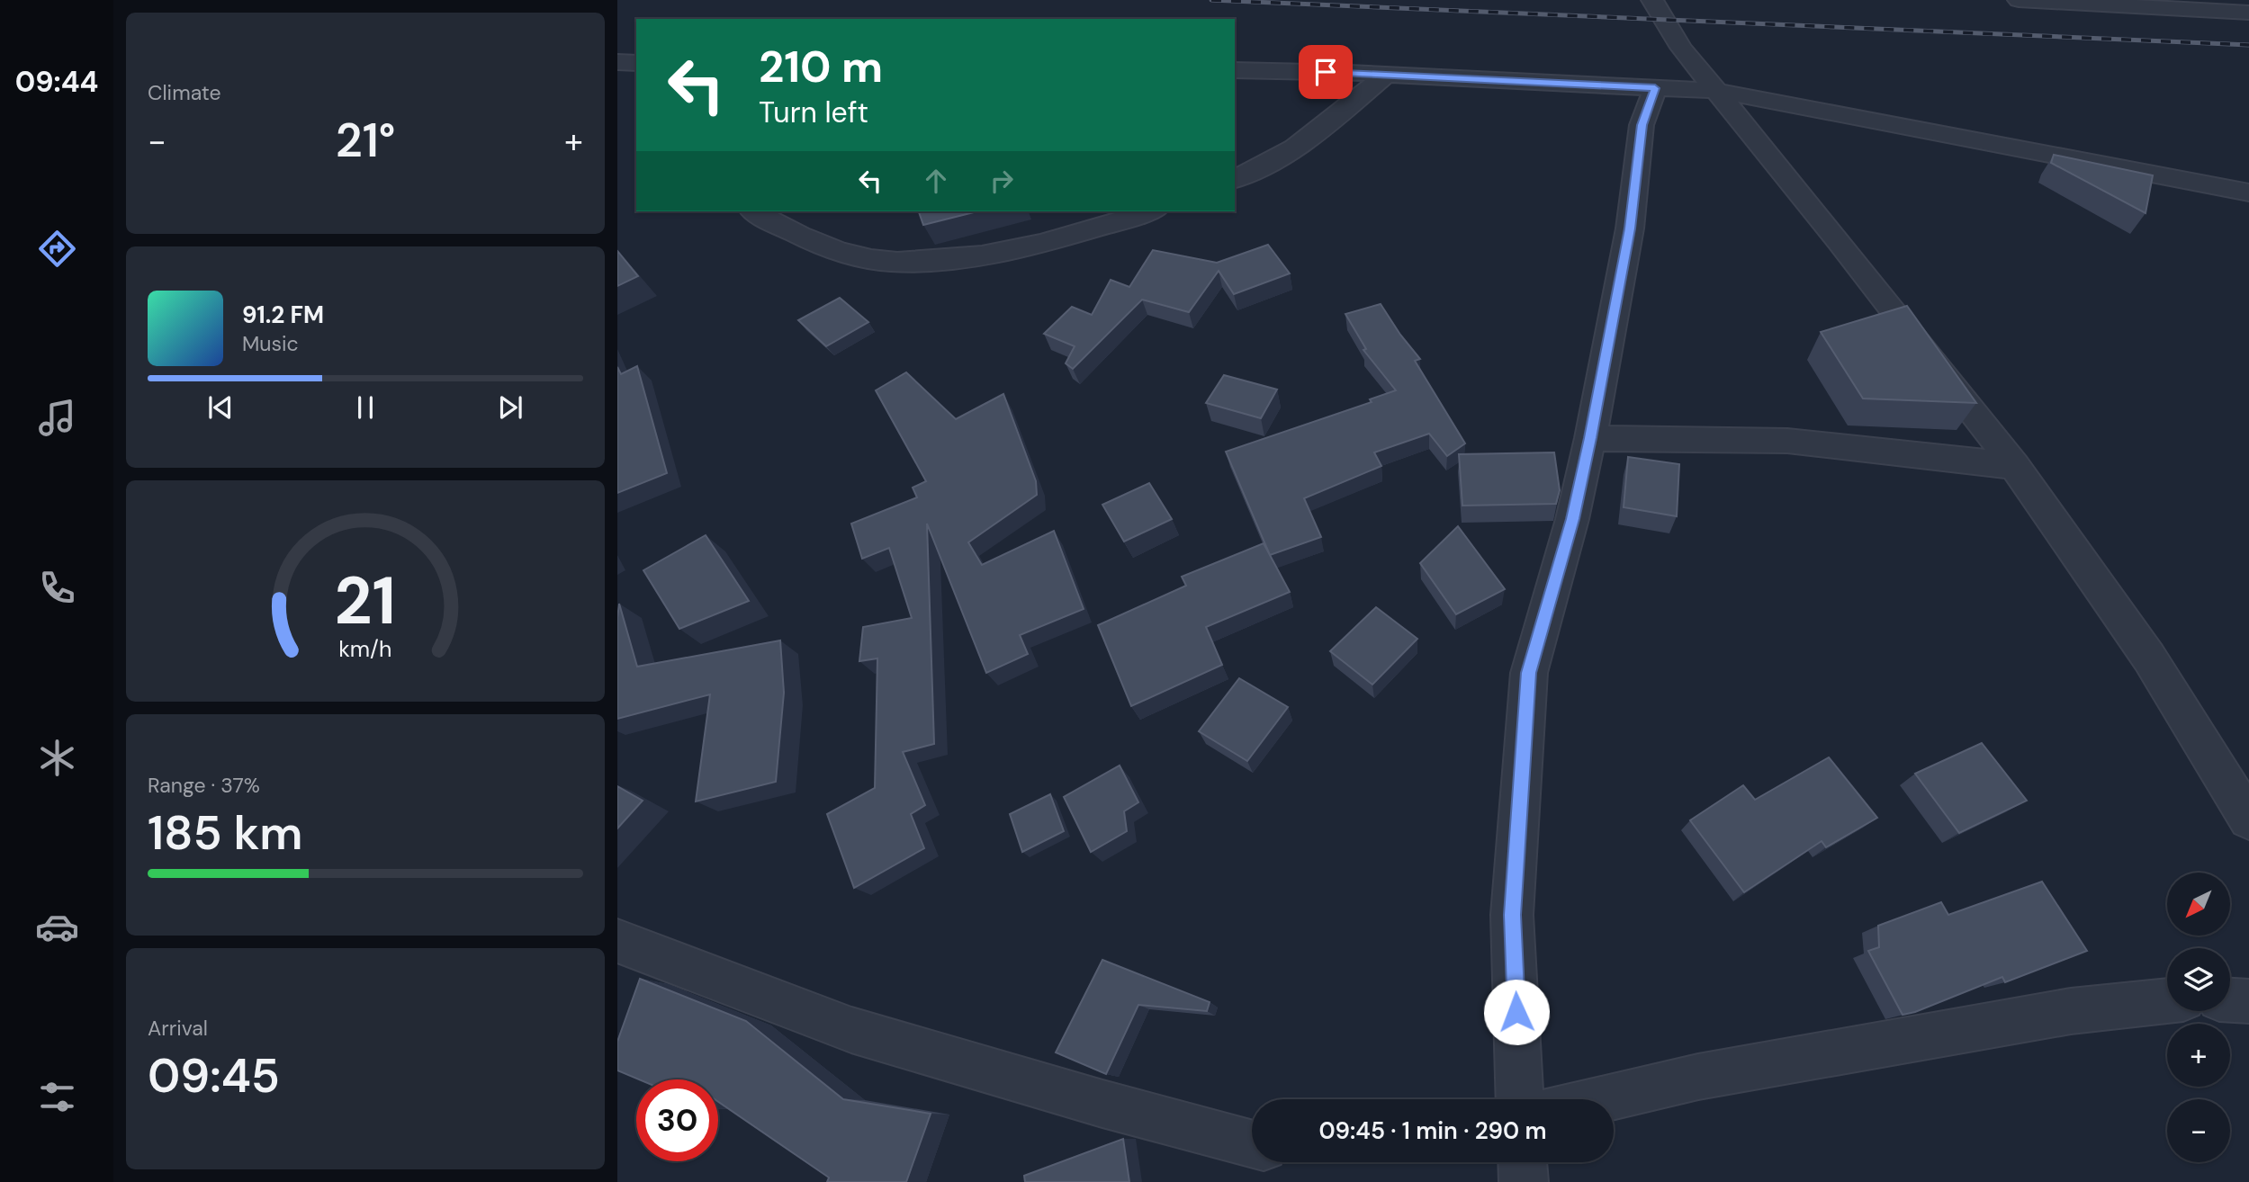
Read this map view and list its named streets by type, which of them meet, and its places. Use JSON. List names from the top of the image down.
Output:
{
  "north": "bottom left",
  "page": {
    "tabs": "09:44",
    "tile": [
      "Climate",
      ["Range · 37%", "185 km"],
      ["Arrival", "09:45"]
    ],
    "turn": ["210 m", "Turn left"],
    "heat": ["−", "21°", "+"],
    "song": ["91.2 FM", "Music"],
    "map_buttons": ["+", "−"],
    "limit": "30",
    "trip": "09:45 · 1 min · 290 m",
    "gauge": ["21", "km/h"]
  }
}
